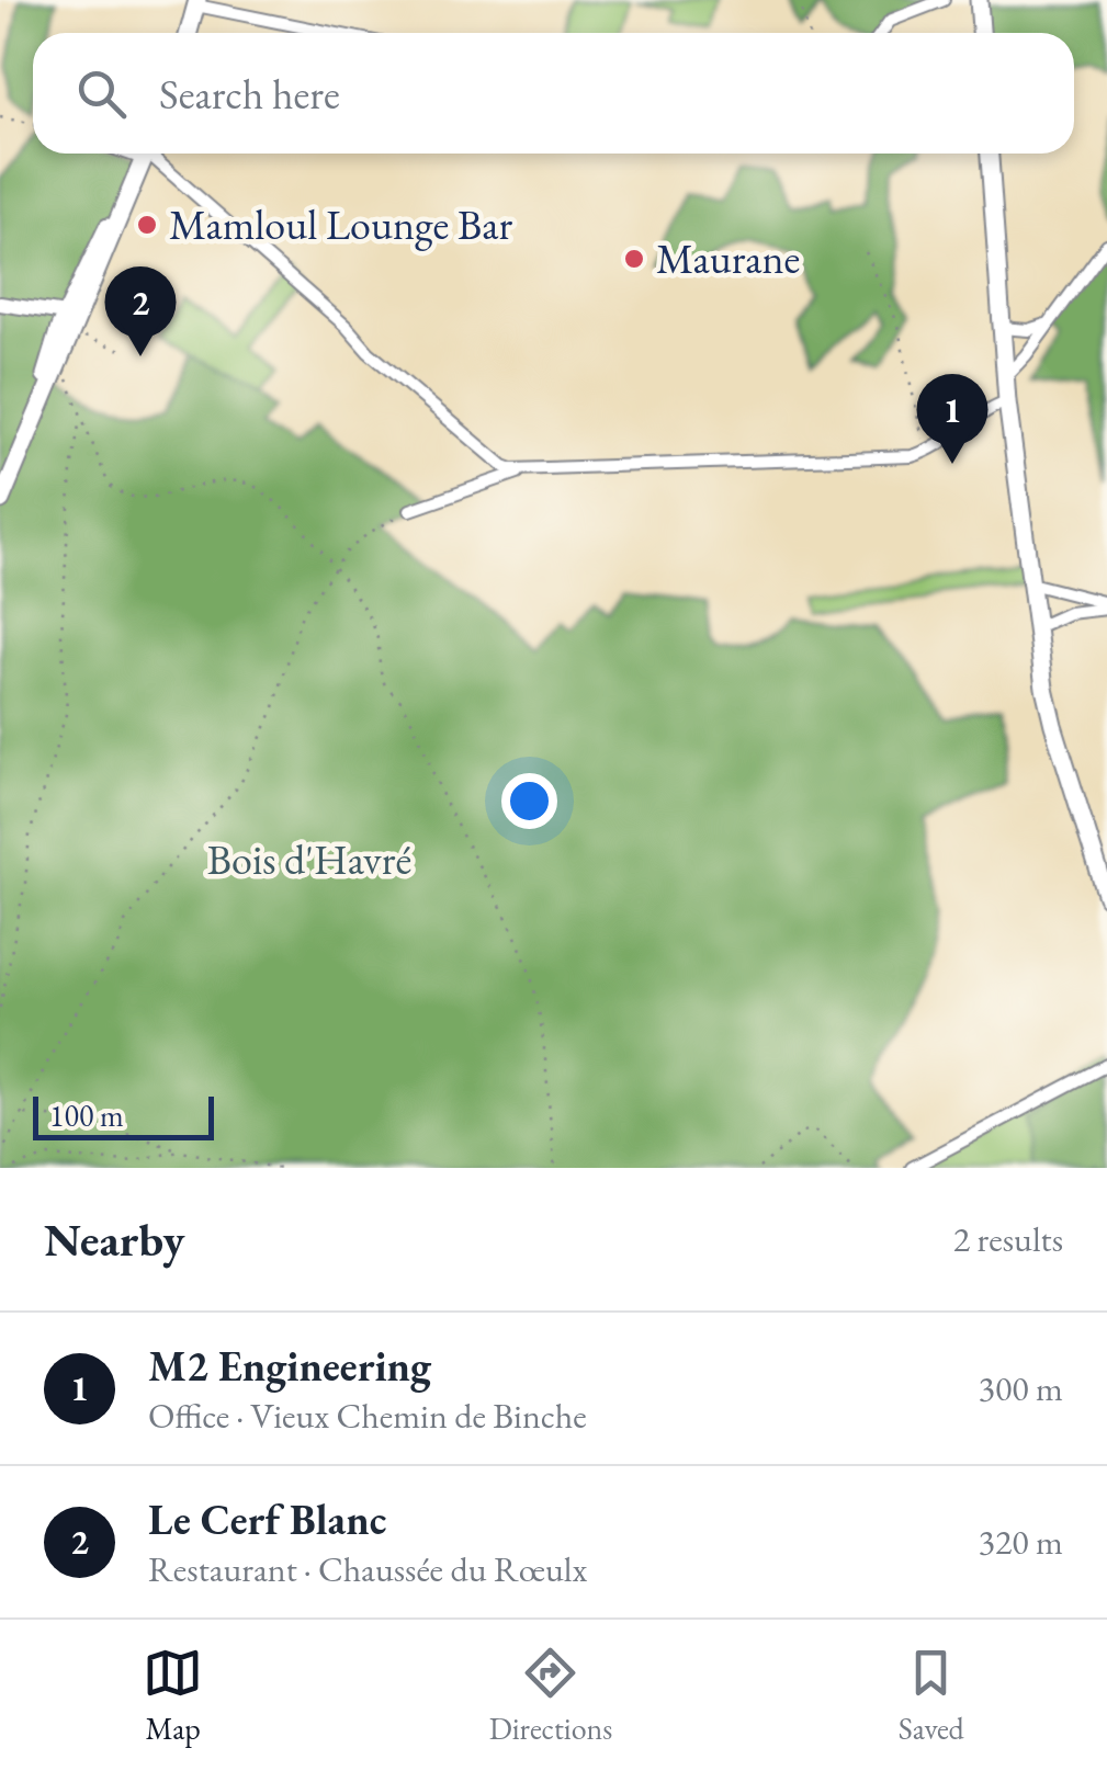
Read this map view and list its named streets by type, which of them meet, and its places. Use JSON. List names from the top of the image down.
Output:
{
  "parks": ["Bois d'Havré"],
  "places": ["Mamloul Lounge Bar", "Maurane"],
  "scale_bar": "100 m",
  "page": {
    "search": "Search here",
    "pins": ["2", "1"],
    "scale": "100 m",
    "heading": ["Nearby", "2 results"],
    "list": [
      {
        "mark": "1",
        "name": "M2 Engineering",
        "note": "Office · Vieux Chemin de Binche",
        "value": "300 m"
      },
      {
        "mark": "2",
        "name": "Le Cerf Blanc",
        "note": "Restaurant · Chaussée du Rœulx",
        "value": "320 m"
      }
    ],
    "nav": ["Map", "Directions", "Saved"]
  }
}
